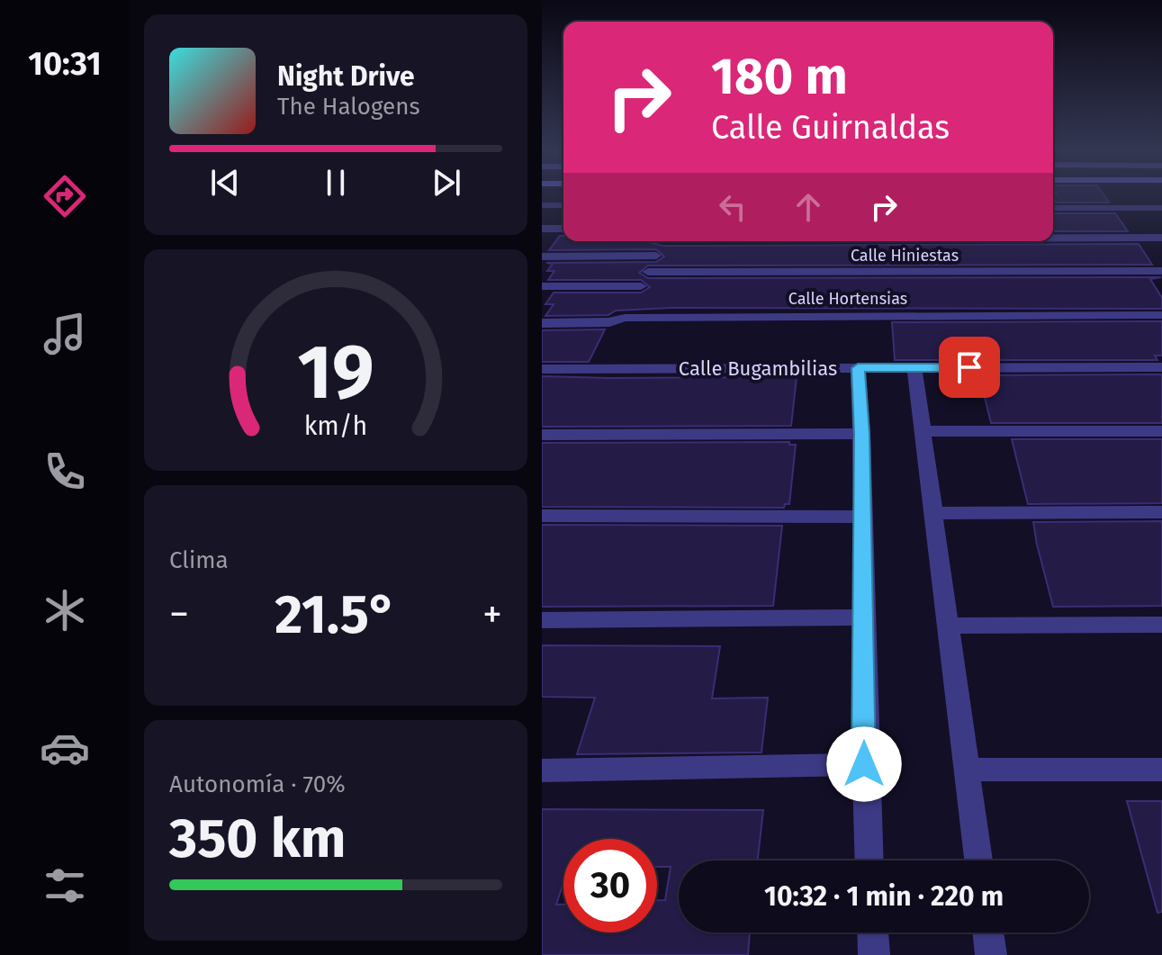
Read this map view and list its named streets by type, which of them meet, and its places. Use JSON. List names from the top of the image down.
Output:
{
  "streets": {
    "street": ["Calle Hiniestas", "Calle Hortensias", "Calle Bugambilias"]
  },
  "page": {
    "tabs": "10:31",
    "turn": ["180 m", "Calle Guirnaldas"],
    "song": ["Night Drive", "The Halogens"],
    "tile": [
      "Clima",
      ["Autonomía · 70%", "350 km"]
    ],
    "heat": ["−", "21.5°", "+"],
    "limit": "30",
    "trip": "10:32 · 1 min · 220 m",
    "gauge": ["19", "km/h"]
  }
}
